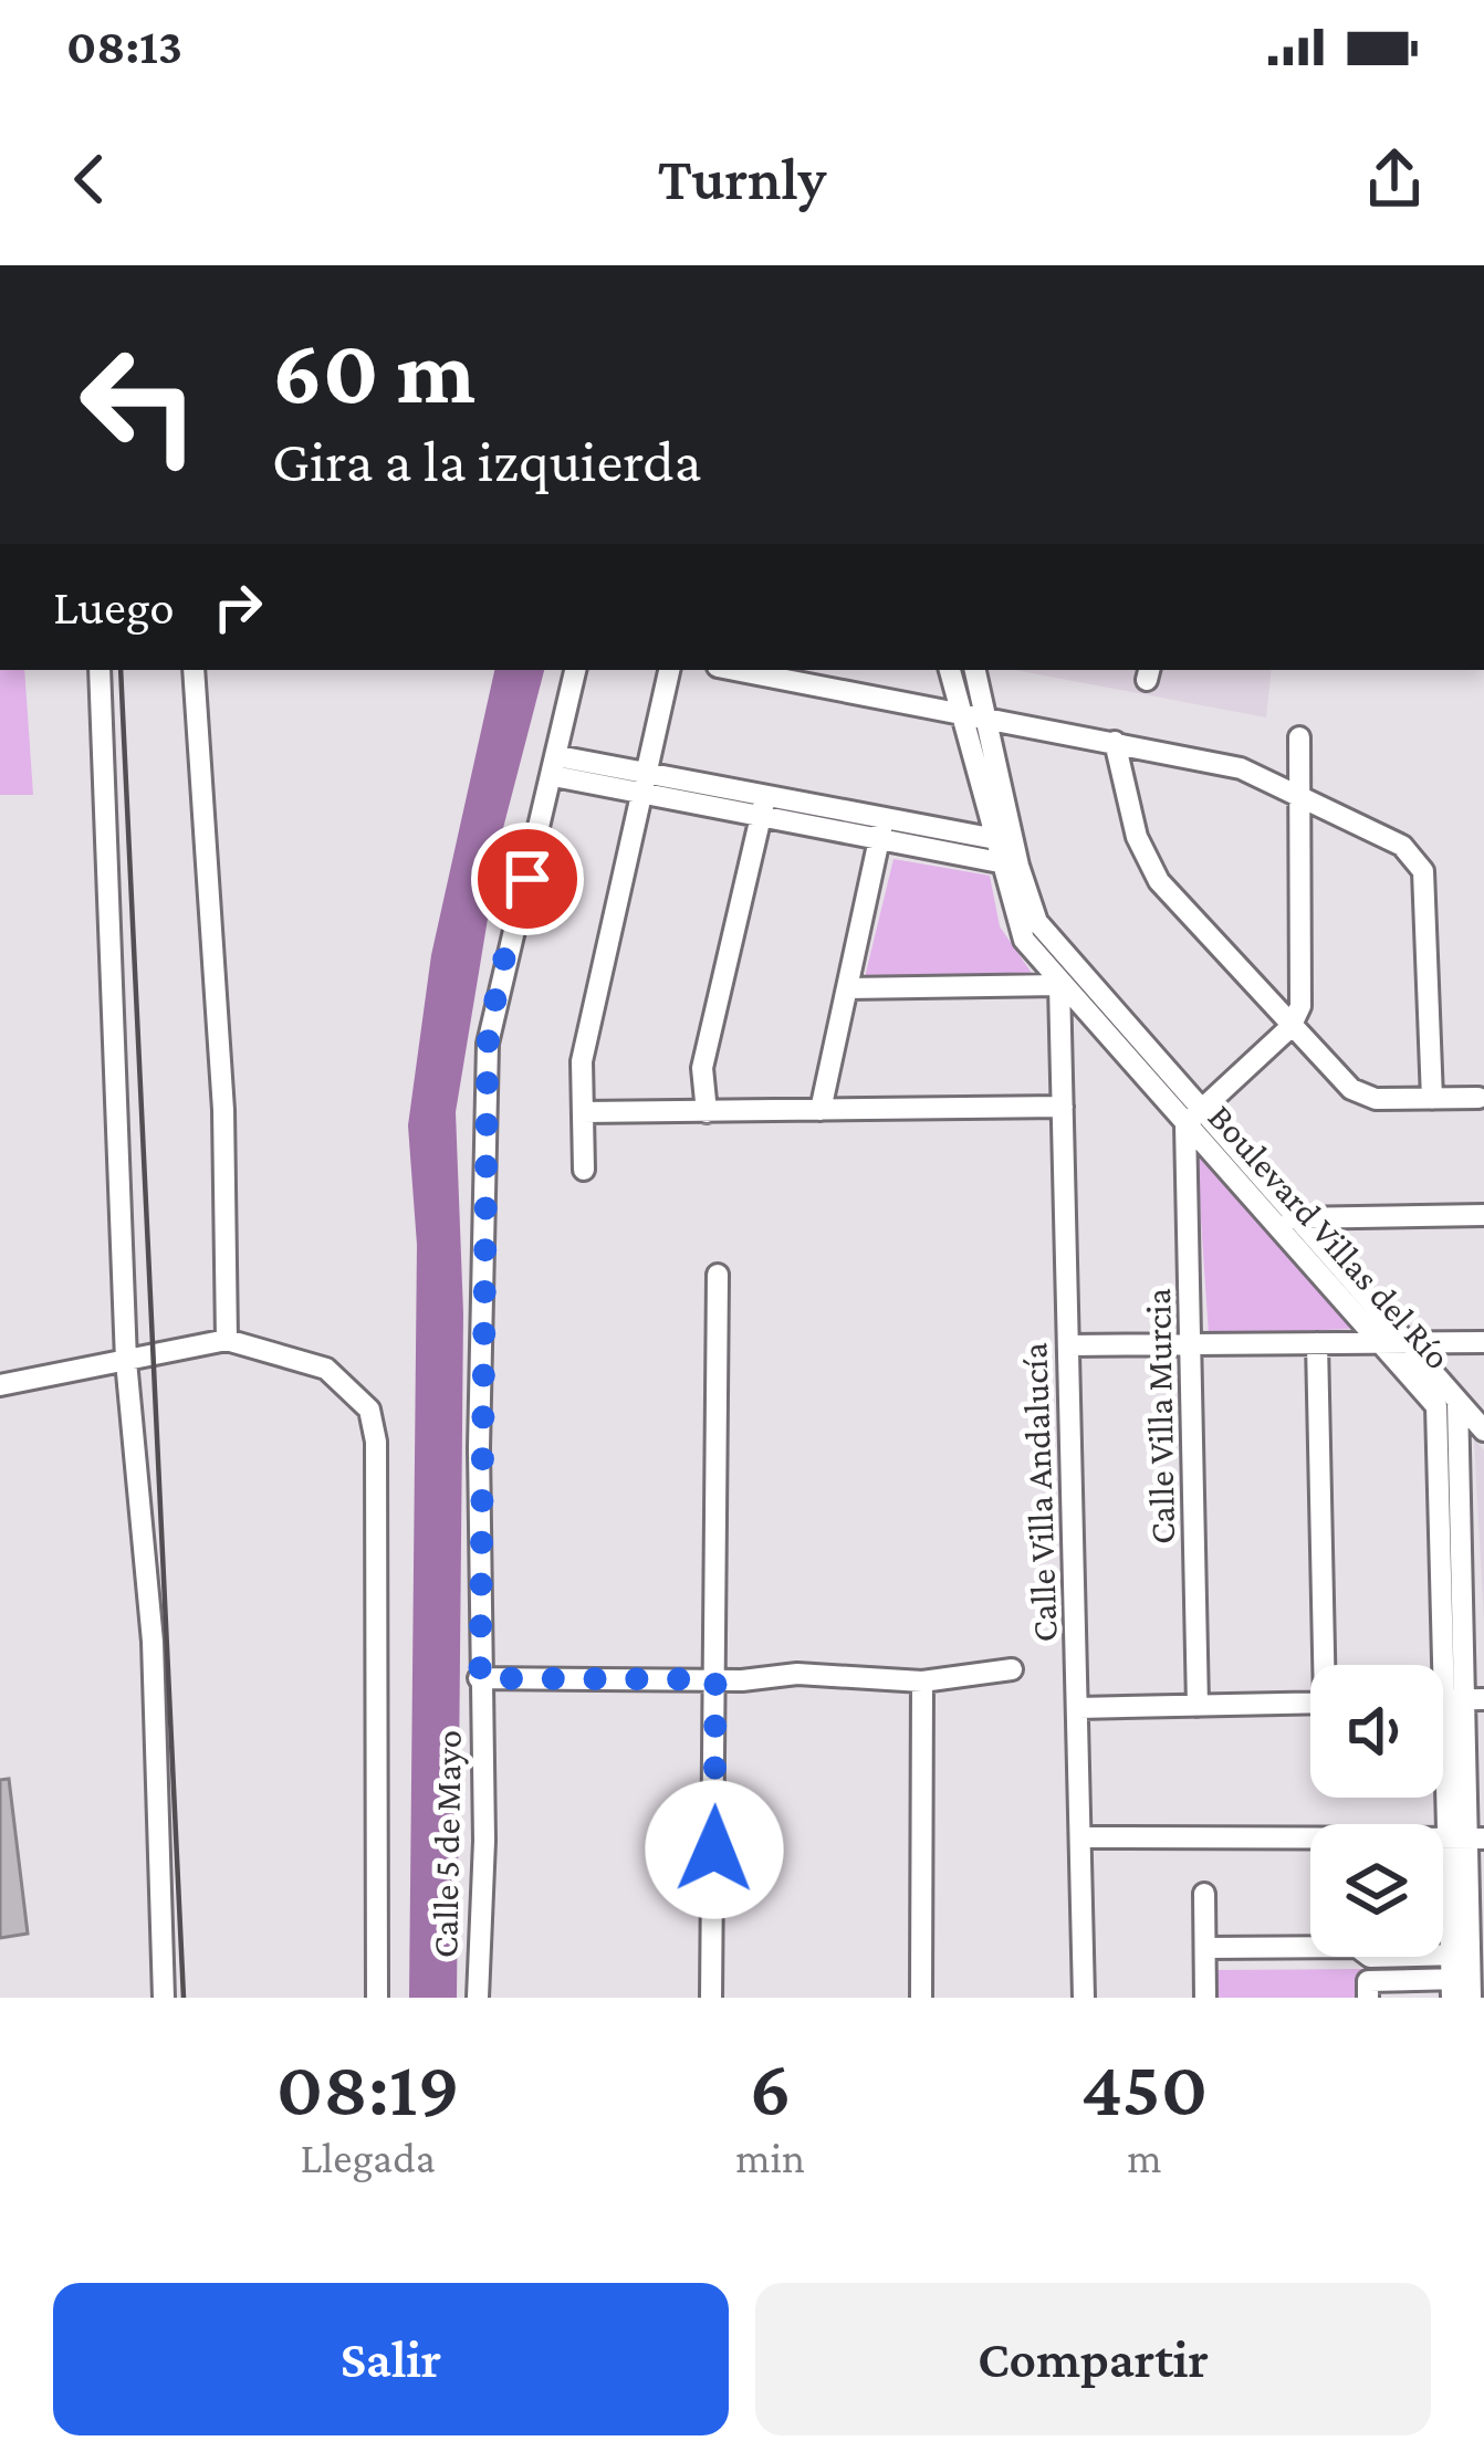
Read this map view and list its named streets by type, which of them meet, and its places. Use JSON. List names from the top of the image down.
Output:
{
  "streets": {
    "street": [
      "Boulevard Villas del Río",
      "Calle Villa Murcia",
      "Calle Villa Andalucía",
      "Calle 5 de Mayo"
    ]
  },
  "crossings": [
    ["Boulevard Villas del Río", "Calle Villa Murcia"],
    ["Boulevard Villas del Río", "Calle Villa Andalucía"]
  ],
  "page": {
    "status": "08:13",
    "header": "Turnly",
    "turn": ["60 m", "Gira a la izquierda"],
    "then": "Luego",
    "eta": [
      "08:19",
      "Llegada",
      "6",
      "min",
      "450",
      "m"
    ],
    "buttons": ["Salir", "Compartir"]
  }
}
